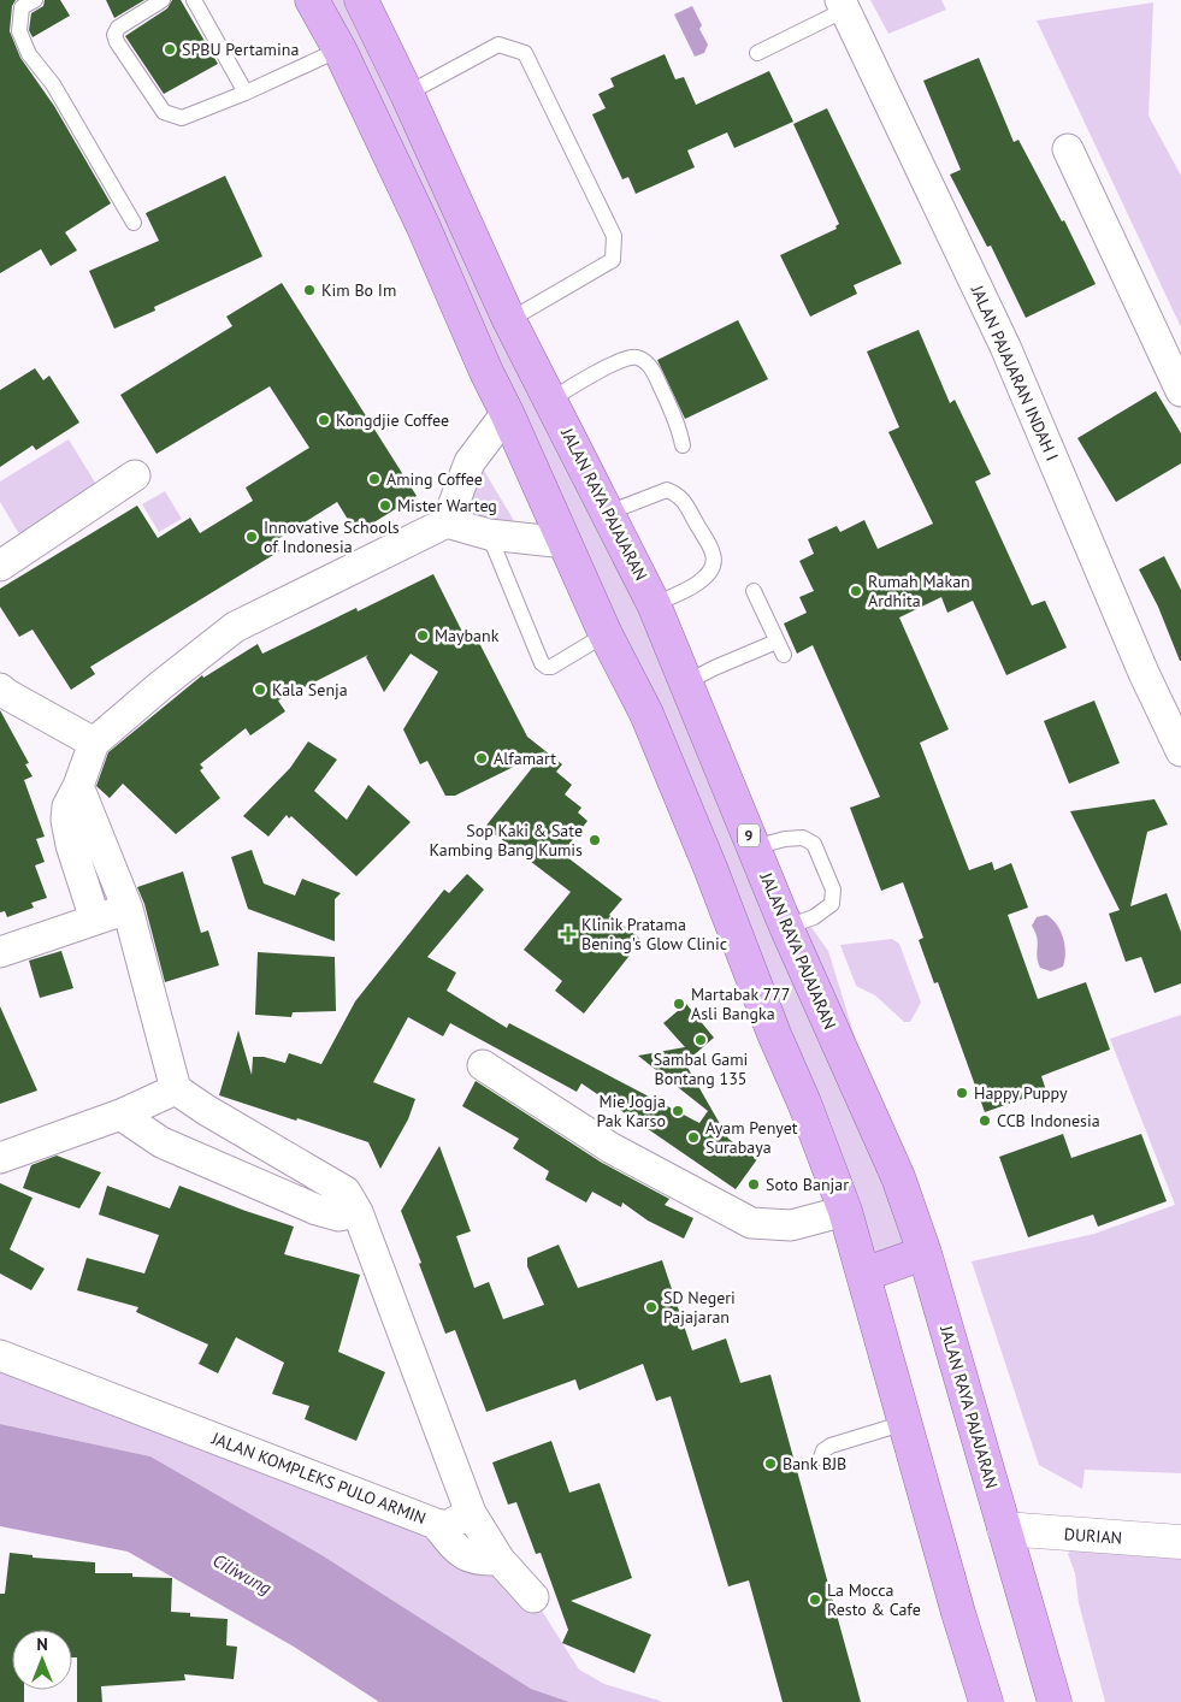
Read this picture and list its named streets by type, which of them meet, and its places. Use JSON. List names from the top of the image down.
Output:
{
  "streets": {
    "highway": ["JALAN RAYA PAJAJARAN", "9"],
    "street": ["JALAN PAJAJARAN INDAH I", "JALAN KOMPLEKS PULO ARMIN", "DURIAN"]
  },
  "crossings": [
    ["JALAN RAYA PAJAJARAN", "DURIAN"]
  ],
  "water": ["Ciliwung"],
  "places": {
    "other": [
      "SPBU Pertamina",
      "Kim Bo Im",
      "Kongdjie Coffee",
      "Aming Coffee",
      "Mister Warteg",
      "Innovative Schools of Indonesia",
      "Rumah Makan Ardhita",
      "Maybank",
      "Kala Senja",
      "Alfamart",
      "Sop Kaki & Sate Kambing Bang Kumis",
      "Martabak 777 Asli Bangka",
      "Sambal Gami Bontang 135",
      "Happy Puppy",
      "Mie Jogja Pak Karso",
      "CCB Indonesia",
      "Ayam Penyet Surabaya",
      "Soto Banjar",
      "SD Negeri Pajajaran",
      "Bank BJB",
      "La Mocca Resto & Cafe"
    ],
    "health": ["Klinik Pratama Bening's Glow Clinic"]
  },
  "north": "top"
}
